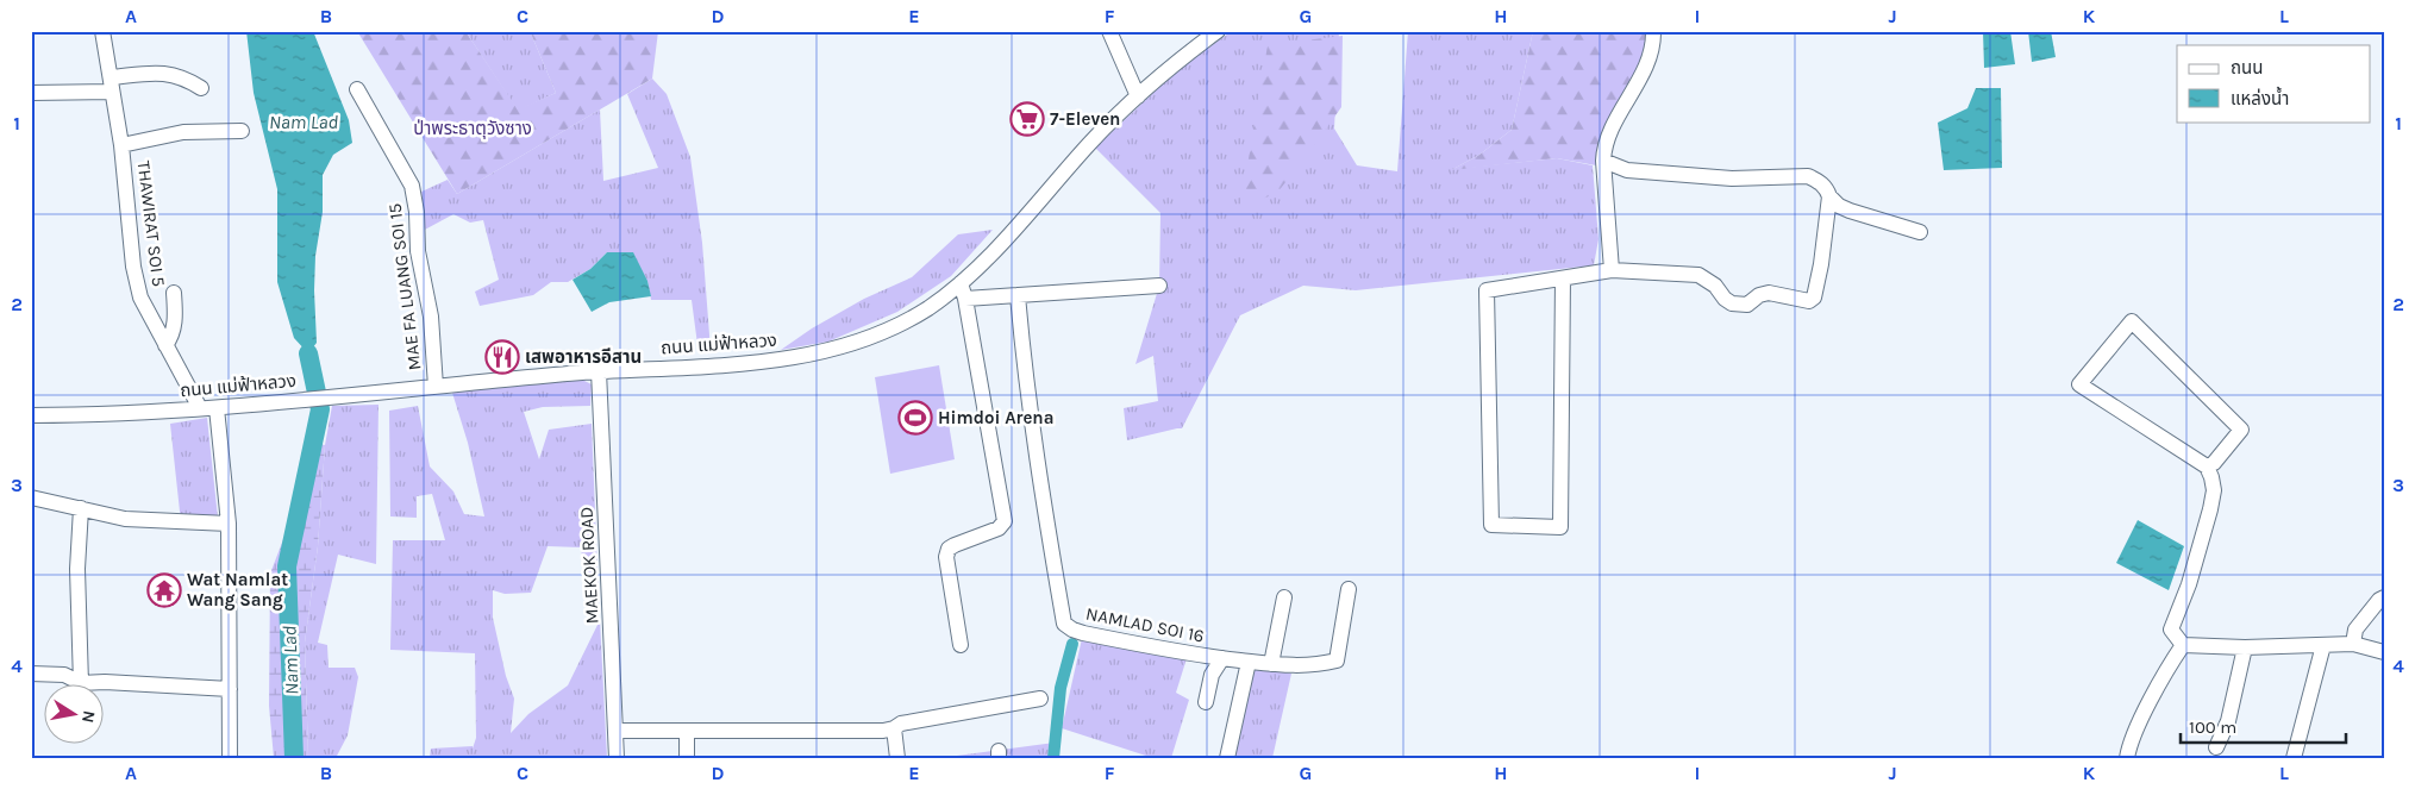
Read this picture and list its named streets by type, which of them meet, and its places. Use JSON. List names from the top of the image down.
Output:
{
  "streets": {
    "street": [
      "THAWIRAT SOI 5",
      "MAE FA LUANG SOI 15",
      "ถนน แม่ฟ้าหลวง",
      "MAEKOK ROAD",
      "NAMLAD SOI 16"
    ]
  },
  "crossings": [
    ["THAWIRAT SOI 5", "ถนน แม่ฟ้าหลวง"],
    ["MAE FA LUANG SOI 15", "ถนน แม่ฟ้าหลวง"],
    ["ถนน แม่ฟ้าหลวง", "MAEKOK ROAD"]
  ],
  "water": ["Nam Lad"],
  "parks": ["ป่าพระธาตุวังซาง"],
  "places": {
    "supermarket": ["7-Eleven"],
    "restaurant": ["เสพอาหารอีสาน"],
    "sports": ["Himdoi Arena"],
    "temple": ["Wat Namlat Wang Sang"]
  },
  "legend": ["ถนน", "แหล่งน้ำ"],
  "scale_bar": "100 m",
  "north": "right",
  "grid": {
    "columns": [
      "A",
      "B",
      "C",
      "D",
      "E",
      "F",
      "G",
      "H",
      "I",
      "J",
      "K",
      "L"
    ],
    "rows": [
      "1",
      "2",
      "3",
      "4"
    ]
  }
}
